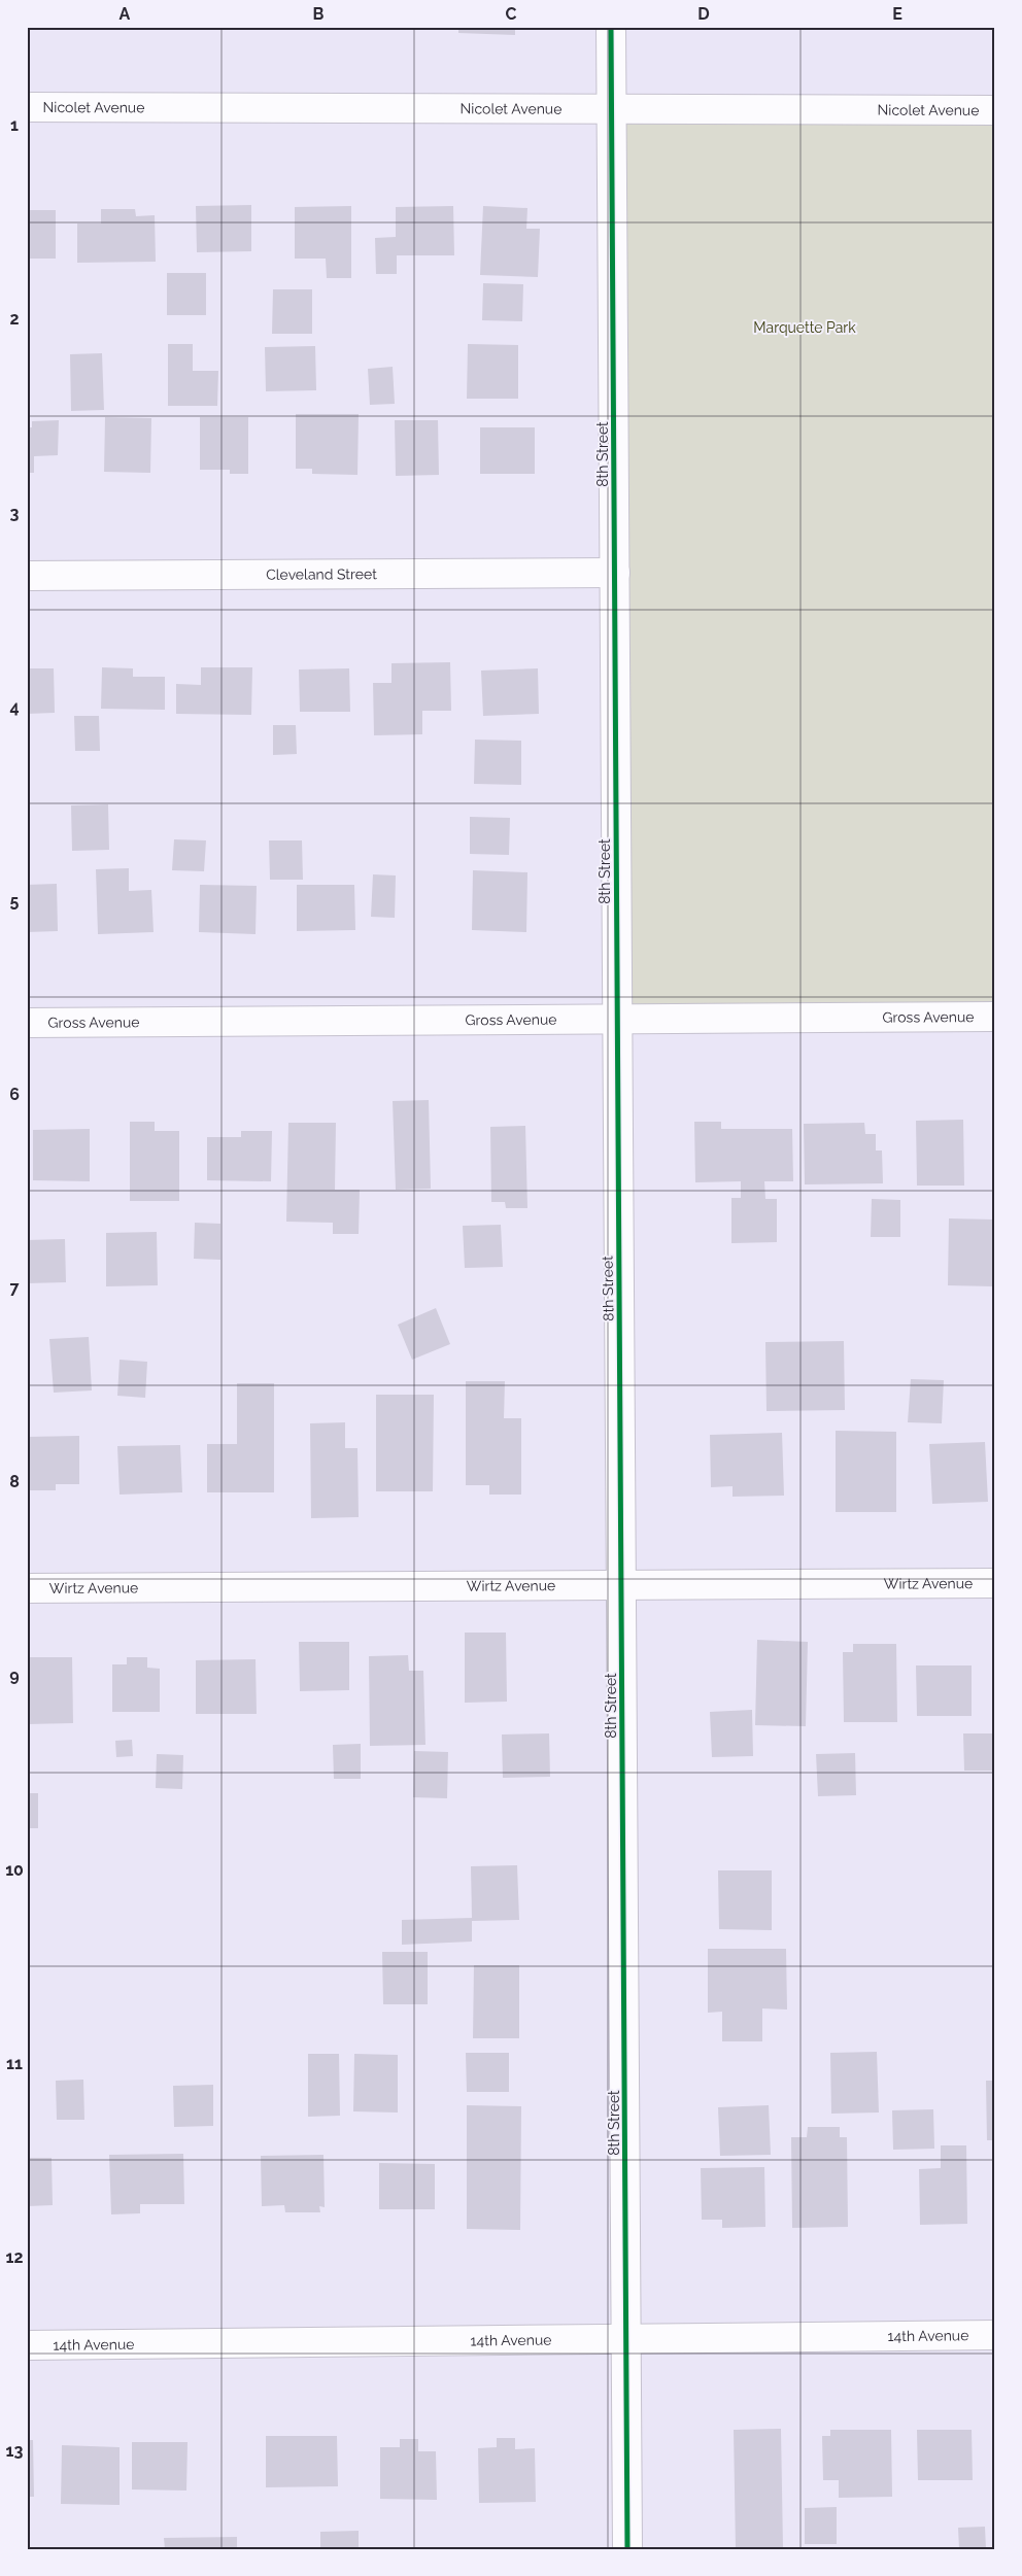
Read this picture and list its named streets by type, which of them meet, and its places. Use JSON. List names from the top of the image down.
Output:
{
  "streets": {
    "street": [
      "Nicolet Avenue",
      "8th Street",
      "Cleveland Street",
      "Gross Avenue",
      "Wirtz Avenue",
      "14th Avenue"
    ]
  },
  "crossings": [
    ["Nicolet Avenue", "8th Street"],
    ["8th Street", "Cleveland Street"],
    ["8th Street", "Gross Avenue"],
    ["8th Street", "Wirtz Avenue"],
    ["8th Street", "14th Avenue"]
  ],
  "parks": ["Marquette Park"],
  "grid": {
    "columns": [
      "A",
      "B",
      "C",
      "D",
      "E"
    ],
    "rows": [
      "1",
      "2",
      "3",
      "4",
      "5",
      "6",
      "7",
      "8",
      "9",
      "10",
      "11",
      "12",
      "13"
    ]
  }
}
